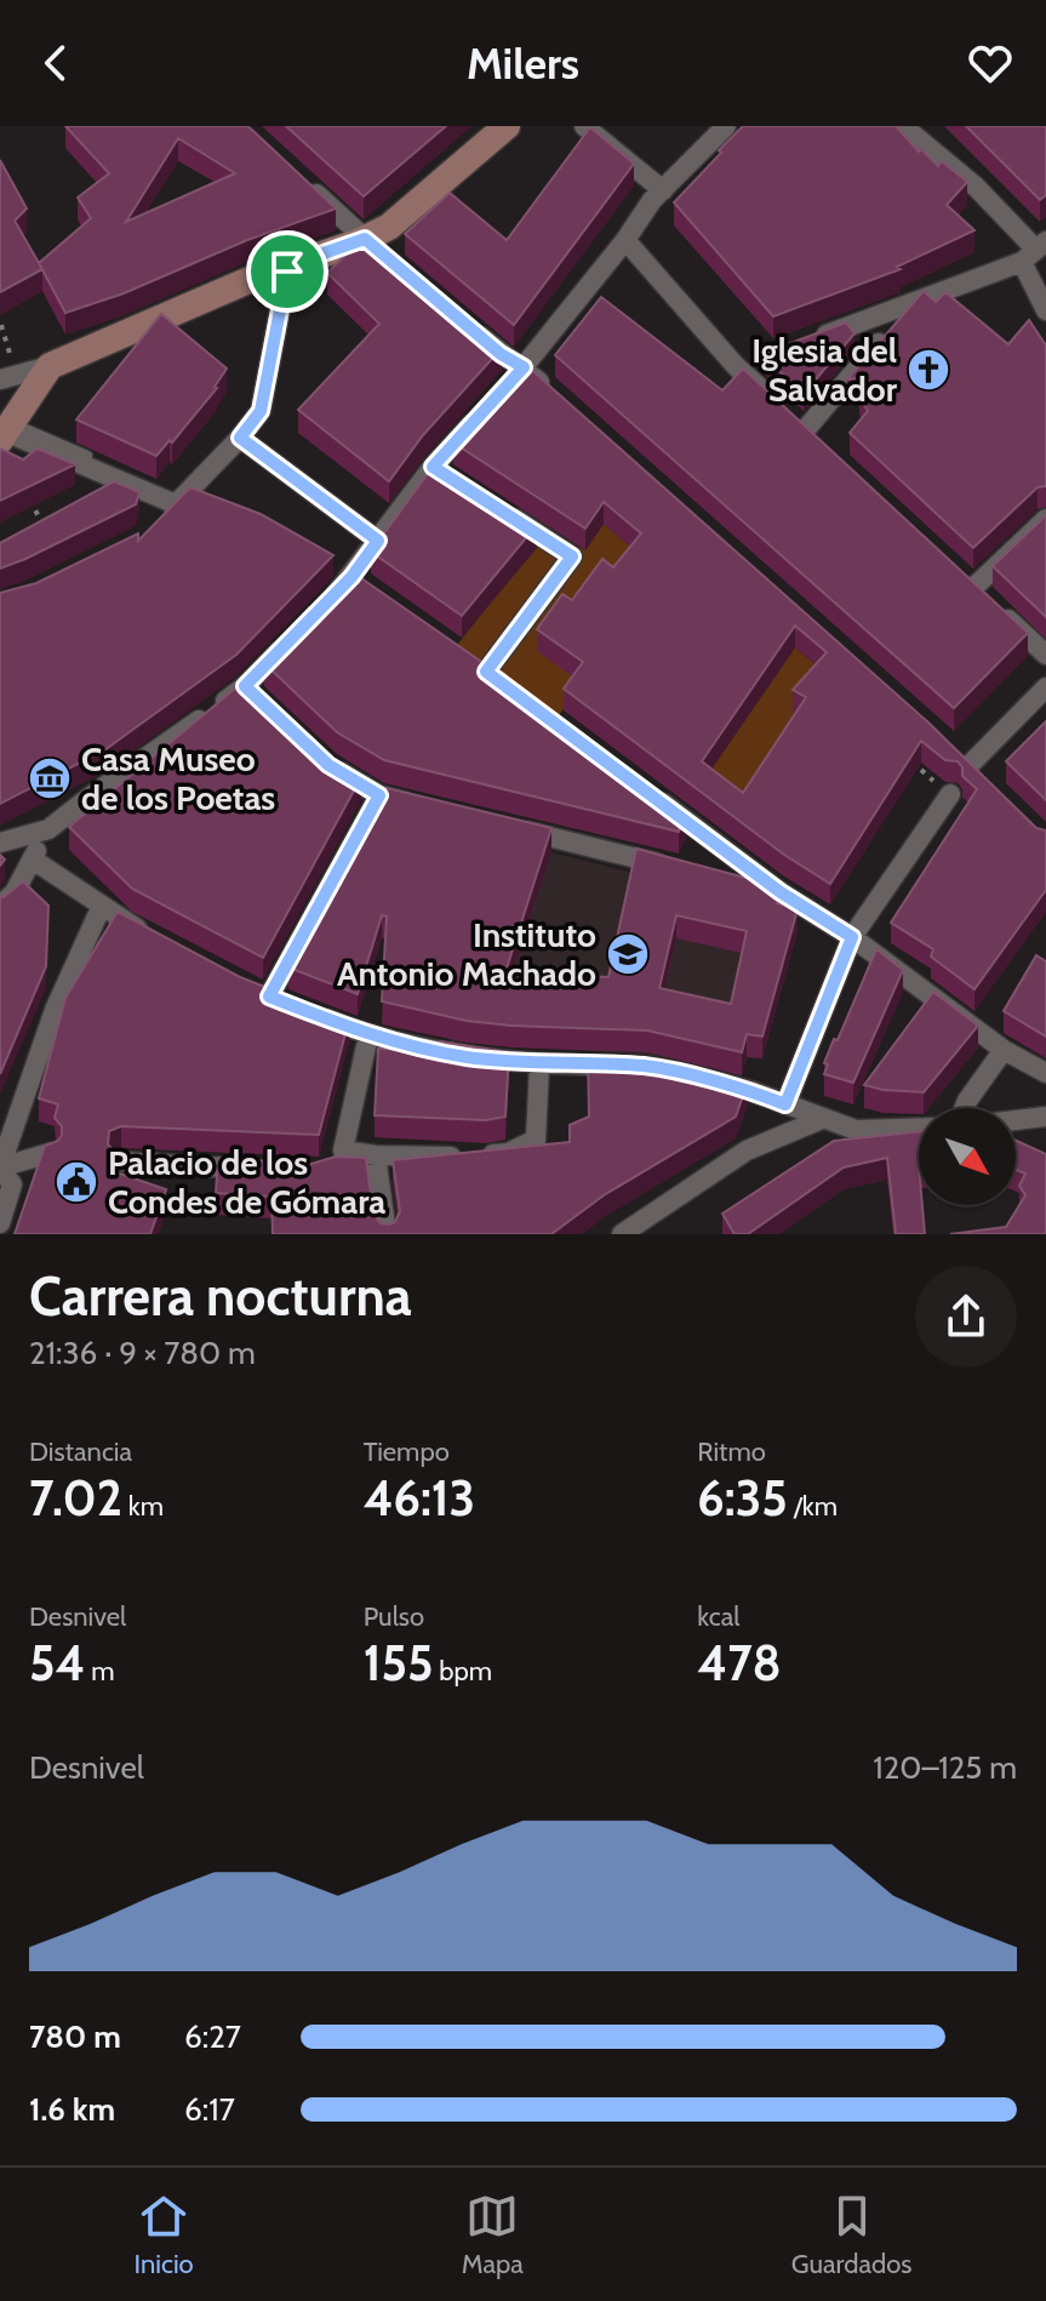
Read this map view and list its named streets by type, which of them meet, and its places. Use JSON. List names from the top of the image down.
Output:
{
  "places": {
    "church": ["Iglesia del Salvador"],
    "museum": ["Casa Museo de los Poetas"],
    "school or university": ["Instituto Antonio Machado"],
    "public building": ["Palacio de los Condes de Gómara"]
  },
  "north": "bottom right",
  "page": {
    "header": "Milers",
    "heading": ["Carrera nocturna", "21:36 · 9 × 780 m"],
    "stats": [
      ["Distancia", "7.02 km"],
      ["Tiempo", "46:13"],
      ["Ritmo", "6:35 /km"],
      ["Desnivel", "54 m"],
      ["Pulso", "155 bpm"],
      ["kcal", "478"]
    ],
    "chart": ["Desnivel", "120–125 m"],
    "list": [
      {
        "name": "780 m",
        "note": "6:27"
      },
      {
        "name": "1.6 km",
        "note": "6:17"
      }
    ],
    "tabs": ["Inicio", "Mapa", "Guardados"]
  }
}
